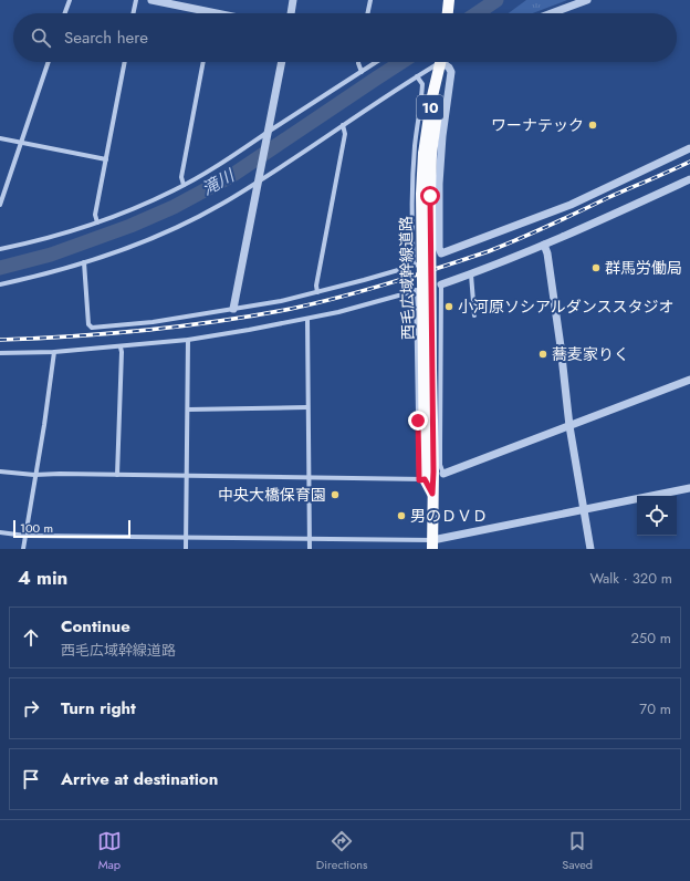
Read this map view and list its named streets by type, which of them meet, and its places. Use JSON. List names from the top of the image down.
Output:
{
  "streets": {
    "main road": ["10", "西毛広域幹線道路"]
  },
  "water": ["滝川"],
  "places": [
    "ワーナテック",
    "群馬労働局",
    "小河原ソシアルダンススタジオ",
    "蕎麦家りく",
    "中央大橋保育園",
    "男のＤＶＤ"
  ],
  "scale_bar": "100 m",
  "page": {
    "search": "Search here",
    "scale": "100 m",
    "heading": ["4 min", "Walk · 320 m"],
    "list": [
      ["Continue", "西毛広域幹線道路", "250 m"],
      ["Turn right", "70 m"],
      "Arrive at destination"
    ],
    "nav": ["Map", "Directions", "Saved"]
  }
}
